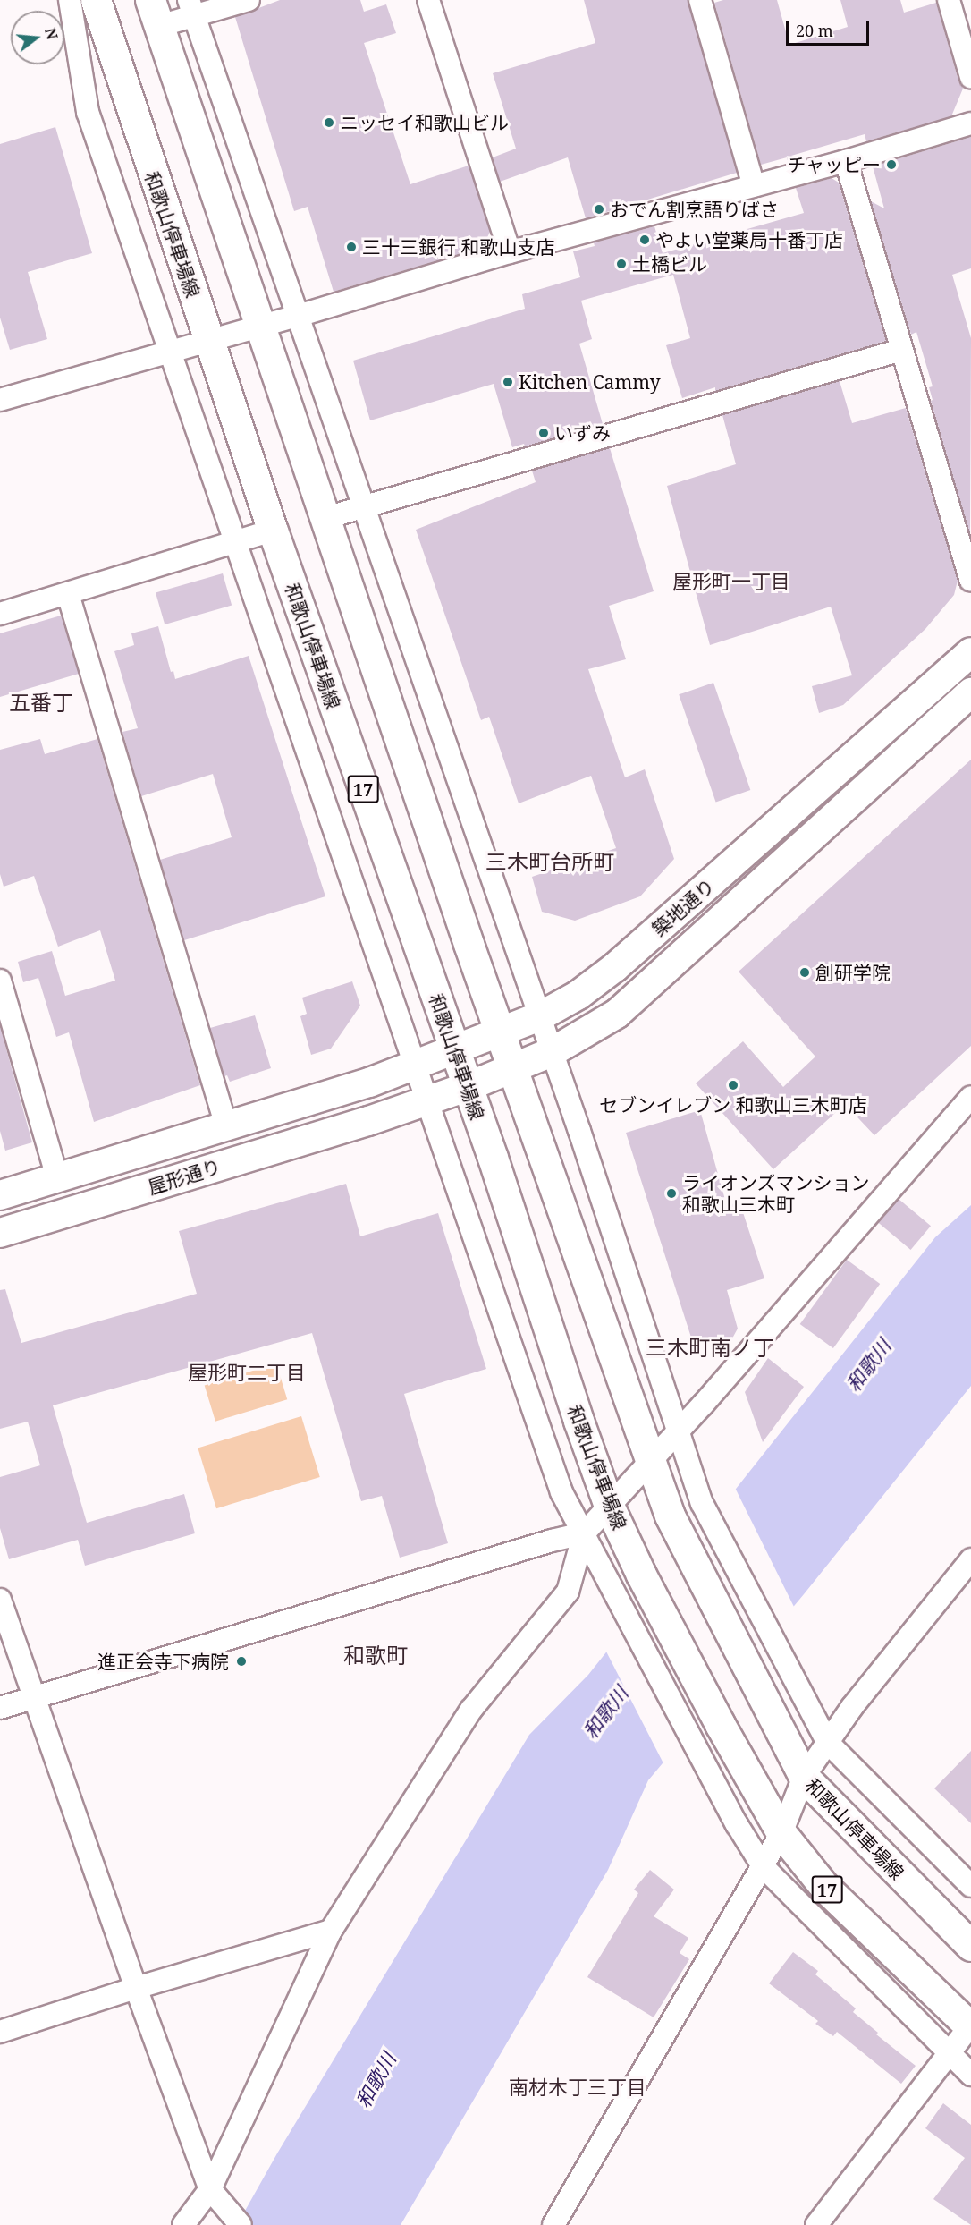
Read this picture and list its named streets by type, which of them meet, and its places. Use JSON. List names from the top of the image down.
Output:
{
  "streets": {
    "main road": ["和歌山停車場線", "17"],
    "street": ["築地通り", "屋形通り"]
  },
  "crossings": [
    ["和歌山停車場線", "築地通り"],
    ["築地通り", "屋形通り"]
  ],
  "districts": [
    "屋形町一丁目",
    "五番丁",
    "三木町台所町",
    "三木町南ノ丁",
    "屋形町二丁目",
    "和歌町",
    "南材木丁三丁目"
  ],
  "water": ["和歌川"],
  "places": [
    "ニッセイ和歌山ビル",
    "チャッピー",
    "おでん割烹語りばさ",
    "やよい堂薬局十番丁店",
    "三十三銀行 和歌山支店",
    "土橋ビル",
    "Kitchen Cammy",
    "いずみ",
    "創研学院",
    "セブンイレブン 和歌山三木町店",
    "ライオンズマンション 和歌山三木町",
    "進正会寺下病院"
  ],
  "scale_bar": "20 m",
  "north": "right"
}
